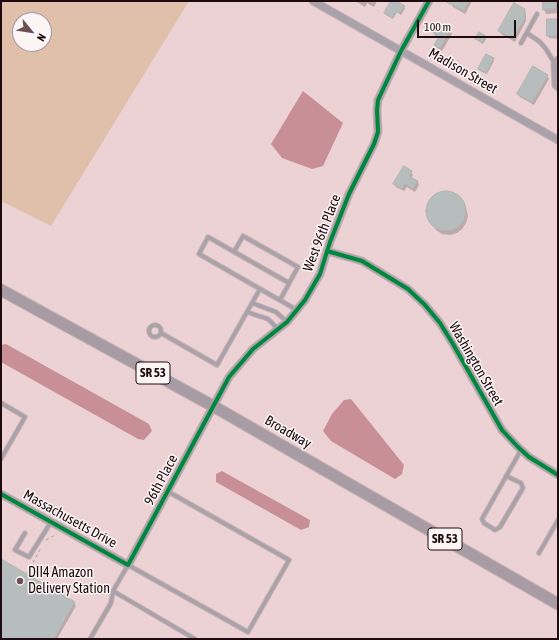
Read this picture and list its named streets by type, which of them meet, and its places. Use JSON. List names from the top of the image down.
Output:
{
  "streets": {
    "main road": ["SR 53", "Broadway"],
    "street": [
      "Madison Street",
      "West 96th Place",
      "Washington Street",
      "96th Place",
      "Massachusetts Drive"
    ]
  },
  "crossings": [
    ["Madison Street", "West 96th Place"],
    ["West 96th Place", "Washington Street"],
    ["West 96th Place", "Broadway"],
    ["West 96th Place", "96th Place"],
    ["Broadway", "96th Place"],
    ["96th Place", "Massachusetts Drive"]
  ],
  "places": ["DII4 Amazon Delivery Station"],
  "scale_bar": "100 m",
  "north": "bottom right"
}
